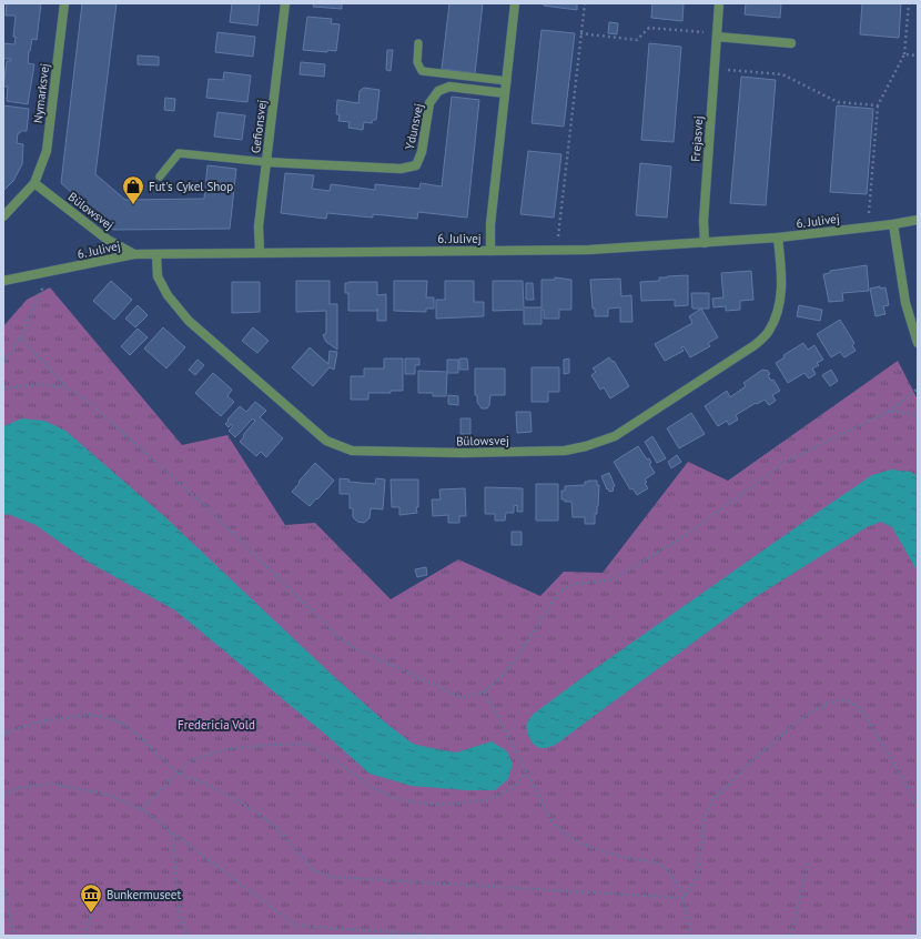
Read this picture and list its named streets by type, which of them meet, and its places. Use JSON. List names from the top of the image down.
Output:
{
  "streets": {
    "street": [
      "Nymarksvej",
      "Gefionsvej",
      "Ydunsvej",
      "Frejasvej",
      "Bülowsvej",
      "6. Julivej"
    ]
  },
  "crossings": [
    ["Nymarksvej", "Bülowsvej"],
    ["Gefionsvej", "Ydunsvej"],
    ["Gefionsvej", "6. Julivej"],
    ["Frejasvej", "6. Julivej"],
    ["Bülowsvej", "6. Julivej"]
  ],
  "parks": ["Fredericia Vold"],
  "places": {
    "shop": ["Fut's Cykel Shop"],
    "museum": ["Bunkermuseet"]
  }
}
